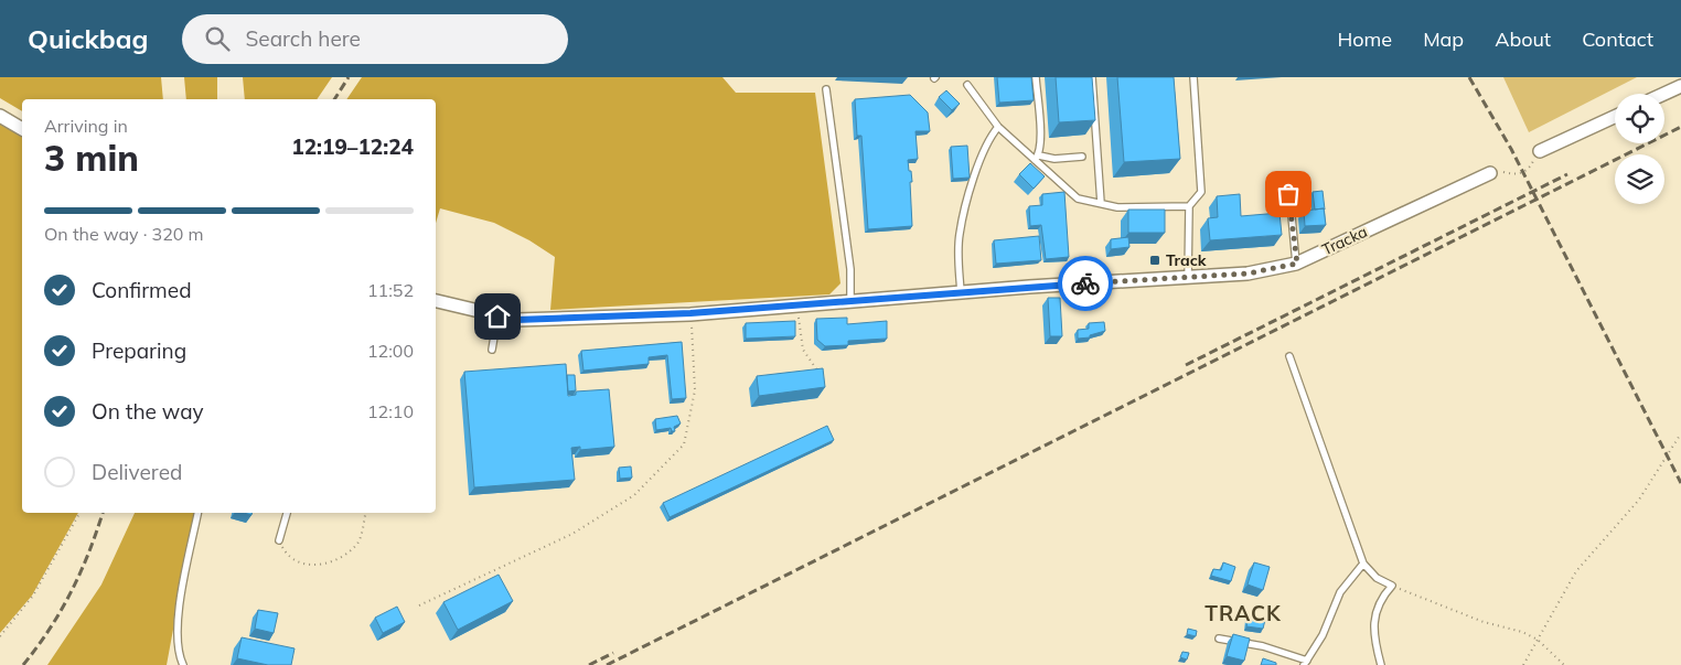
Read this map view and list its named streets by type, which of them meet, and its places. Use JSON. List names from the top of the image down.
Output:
{
  "streets": {
    "street": ["Tracka"]
  },
  "districts": ["TRACK"],
  "places": {
    "transit": ["Track"]
  },
  "page": {
    "header": "Quickbag",
    "search": "Search here",
    "nav": [
      "Home",
      "Map",
      "About",
      "Contact"
    ],
    "heading": ["3 min", "Arriving in", "12:19–12:24"],
    "bar": "On the way · 320 m",
    "list": [
      ["Confirmed", "11:52"],
      ["Preparing", "12:00"],
      ["On the way", "12:10"],
      "Delivered"
    ]
  }
}
